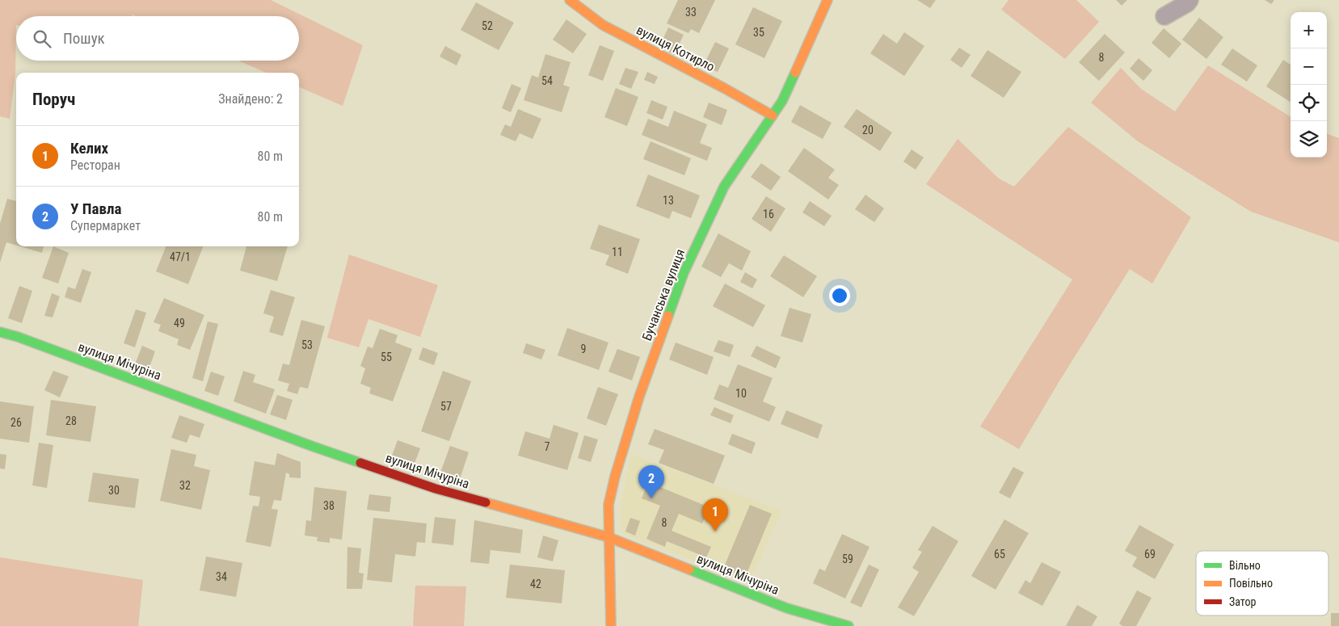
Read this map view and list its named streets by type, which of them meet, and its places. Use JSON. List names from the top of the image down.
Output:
{
  "streets": {
    "street": ["вулиця Котирло", "Бучанська вулиця", "вулиця Мічуріна"]
  },
  "crossings": [
    ["вулиця Котирло", "Бучанська вулиця"],
    ["Бучанська вулиця", "вулиця Мічуріна"]
  ],
  "house_numbers": [
    "33",
    "52",
    "35",
    "8",
    "54",
    "20",
    "13",
    "16",
    "11",
    "47/1",
    "49",
    "53",
    "9",
    "55",
    "10",
    "57",
    "28",
    "26",
    "7",
    "32",
    "30",
    "38",
    "8",
    "65",
    "69",
    "59",
    "34",
    "42"
  ],
  "legend": ["Вільно", "Повільно", "Затор"],
  "page": {
    "map_buttons": ["+", "−"],
    "search": "Пошук",
    "heading": ["Поруч", "Знайдено: 2"],
    "list": [
      {
        "mark": "1",
        "name": "Келих",
        "note": "Ресторан",
        "value": "80 m"
      },
      {
        "mark": "2",
        "name": "У Павла",
        "note": "Супермаркет",
        "value": "80 m"
      }
    ],
    "pins": ["2", "1"]
  }
}
